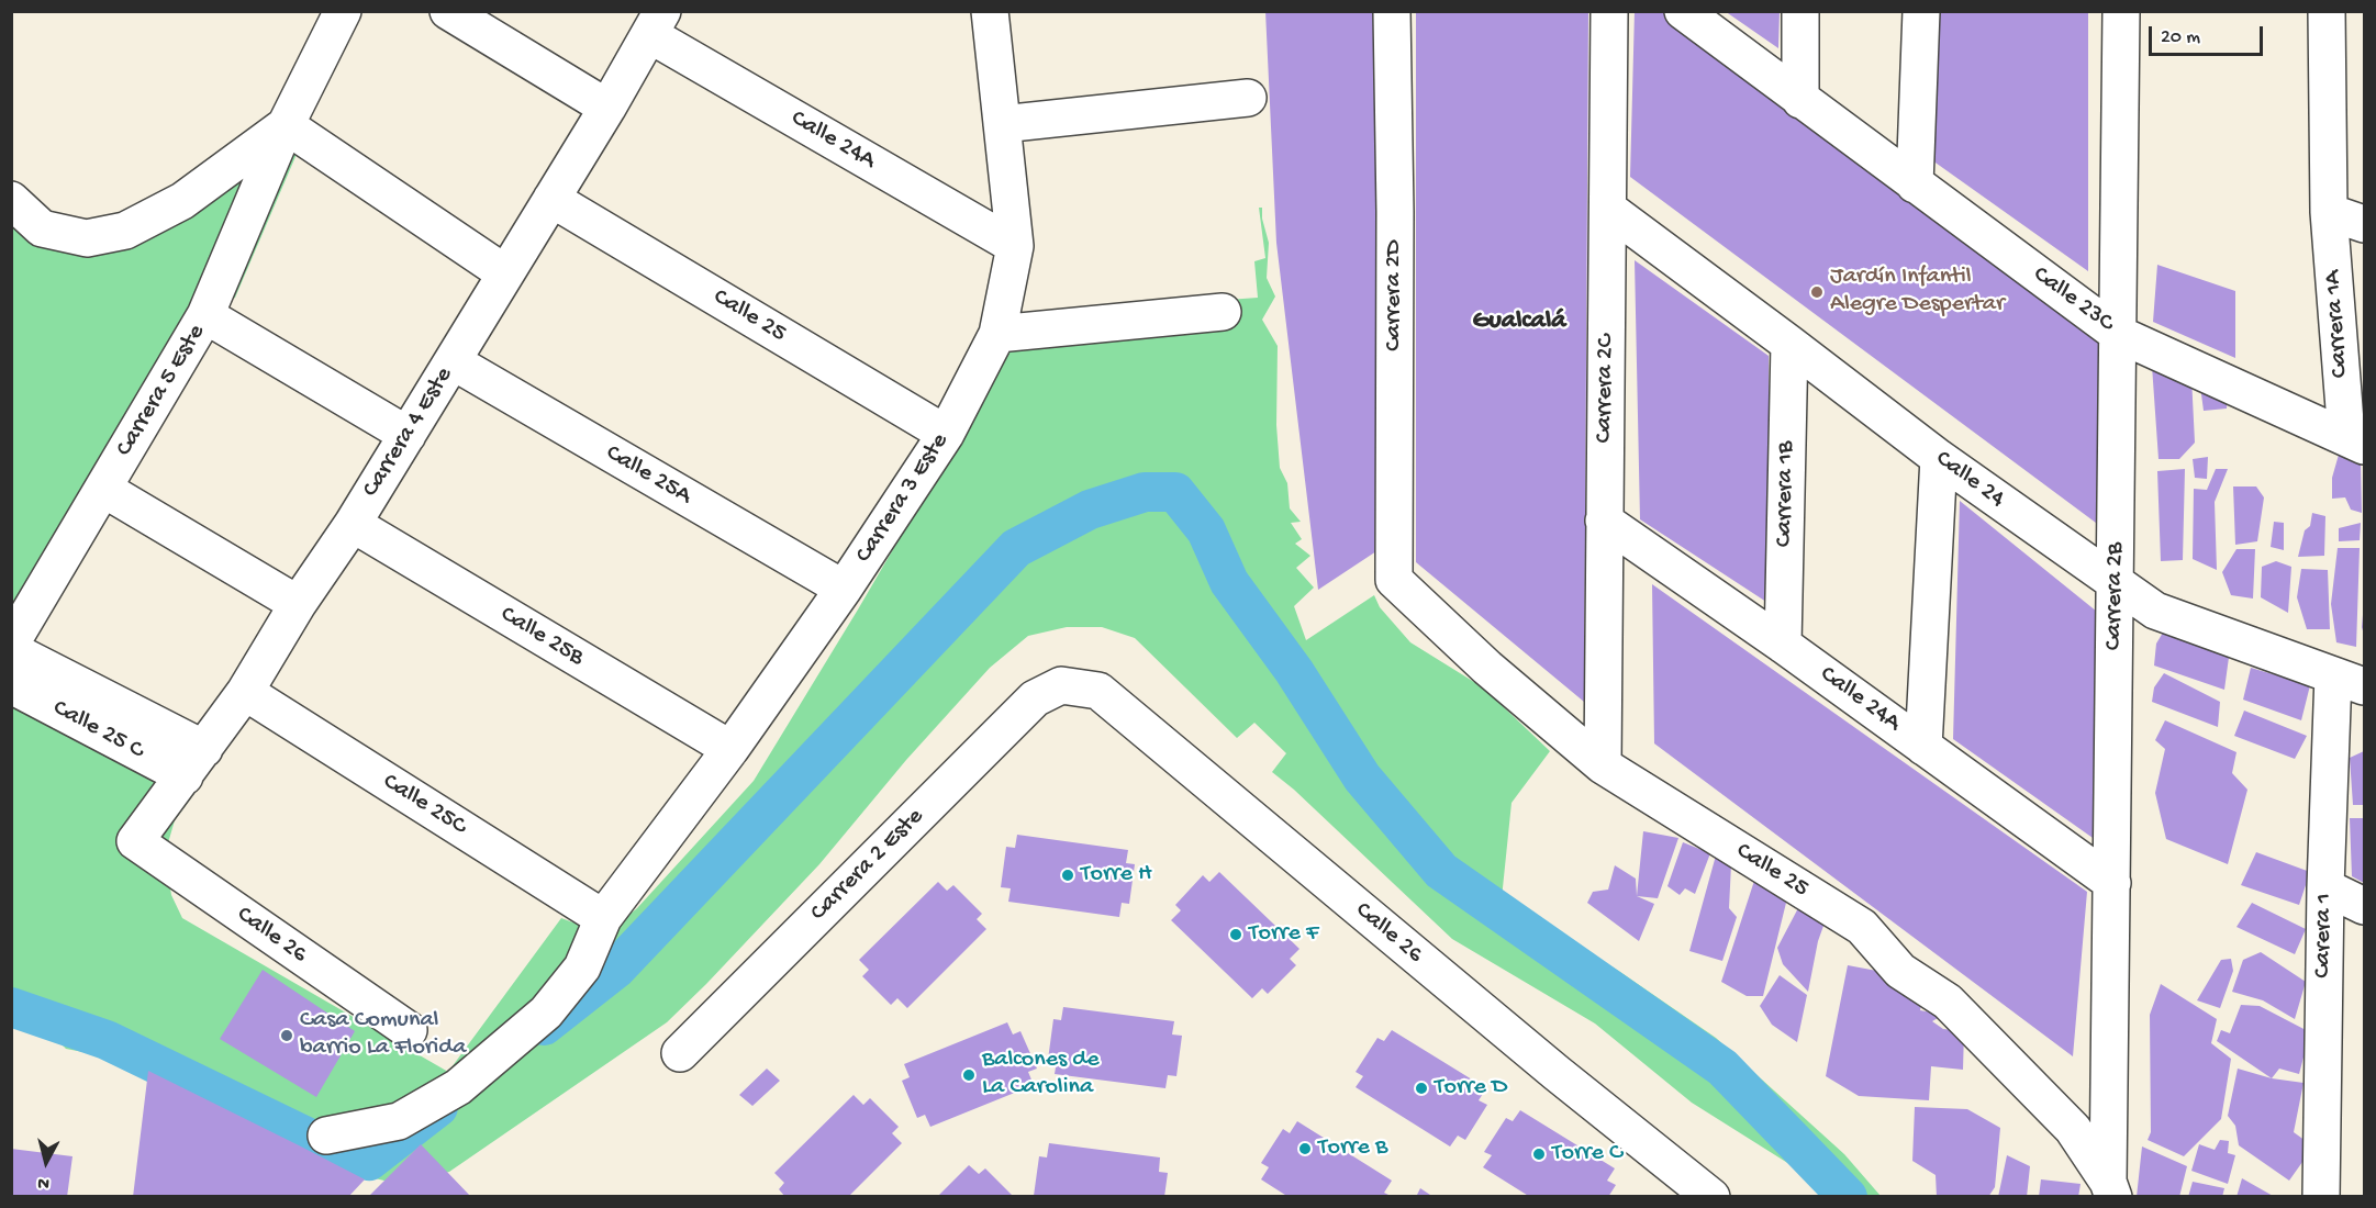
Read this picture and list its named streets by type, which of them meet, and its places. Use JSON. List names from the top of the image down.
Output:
{
  "streets": {
    "street": [
      "Calle 24A",
      "Carrera 2D",
      "Calle 23C",
      "Calle 25",
      "Carrera 1A",
      "Carrera 2C",
      "Carrera 5 Este",
      "Carrera 4 Este",
      "Calle 25A",
      "Calle 24",
      "Carrera 1B",
      "Carrera 3 Este",
      "Carrera 2B",
      "Calle 25B",
      "Calle 25 C",
      "Calle 25C",
      "Carrera 2 Este",
      "Calle 26",
      "Carera 1"
    ]
  },
  "crossings": [
    ["Calle 24A", "Carrera 2C"],
    ["Calle 24A", "Carrera 4 Este"],
    ["Calle 24A", "Carrera 1B"],
    ["Calle 24A", "Carrera 3 Este"],
    ["Calle 24A", "Carrera 2B"],
    ["Carrera 2D", "Calle 25"],
    ["Calle 23C", "Carrera 1A"],
    ["Calle 23C", "Carrera 2B"],
    ["Calle 25", "Carrera 2C"],
    ["Calle 25", "Carrera 4 Este"],
    ["Calle 25", "Carrera 3 Este"],
    ["Calle 25", "Carrera 2B"],
    ["Carrera 2C", "Calle 24"],
    ["Carrera 5 Este", "Calle 25 C"],
    ["Carrera 4 Este", "Calle 25A"],
    ["Carrera 4 Este", "Calle 25B"],
    ["Carrera 4 Este", "Calle 25 C"],
    ["Carrera 4 Este", "Calle 25C"],
    ["Carrera 4 Este", "Calle 26"],
    ["Calle 25A", "Carrera 3 Este"],
    ["Calle 24", "Carrera 1B"],
    ["Calle 24", "Carrera 2B"],
    ["Calle 24", "Carera 1"],
    ["Carrera 3 Este", "Calle 25B"],
    ["Carrera 3 Este", "Calle 25C"],
    ["Carrera 2 Este", "Calle 26"]
  ],
  "districts": ["Gualcalá"],
  "places": [
    "Jardín Infantil Alegre Despertar",
    "Torre H",
    "Torre F",
    "Casa Comunal barrio La Florida",
    "Balcones de La Carolina",
    "Torre D",
    "Torre B",
    "Torre C"
  ],
  "scale_bar": "20 m",
  "north": "bottom"
}
